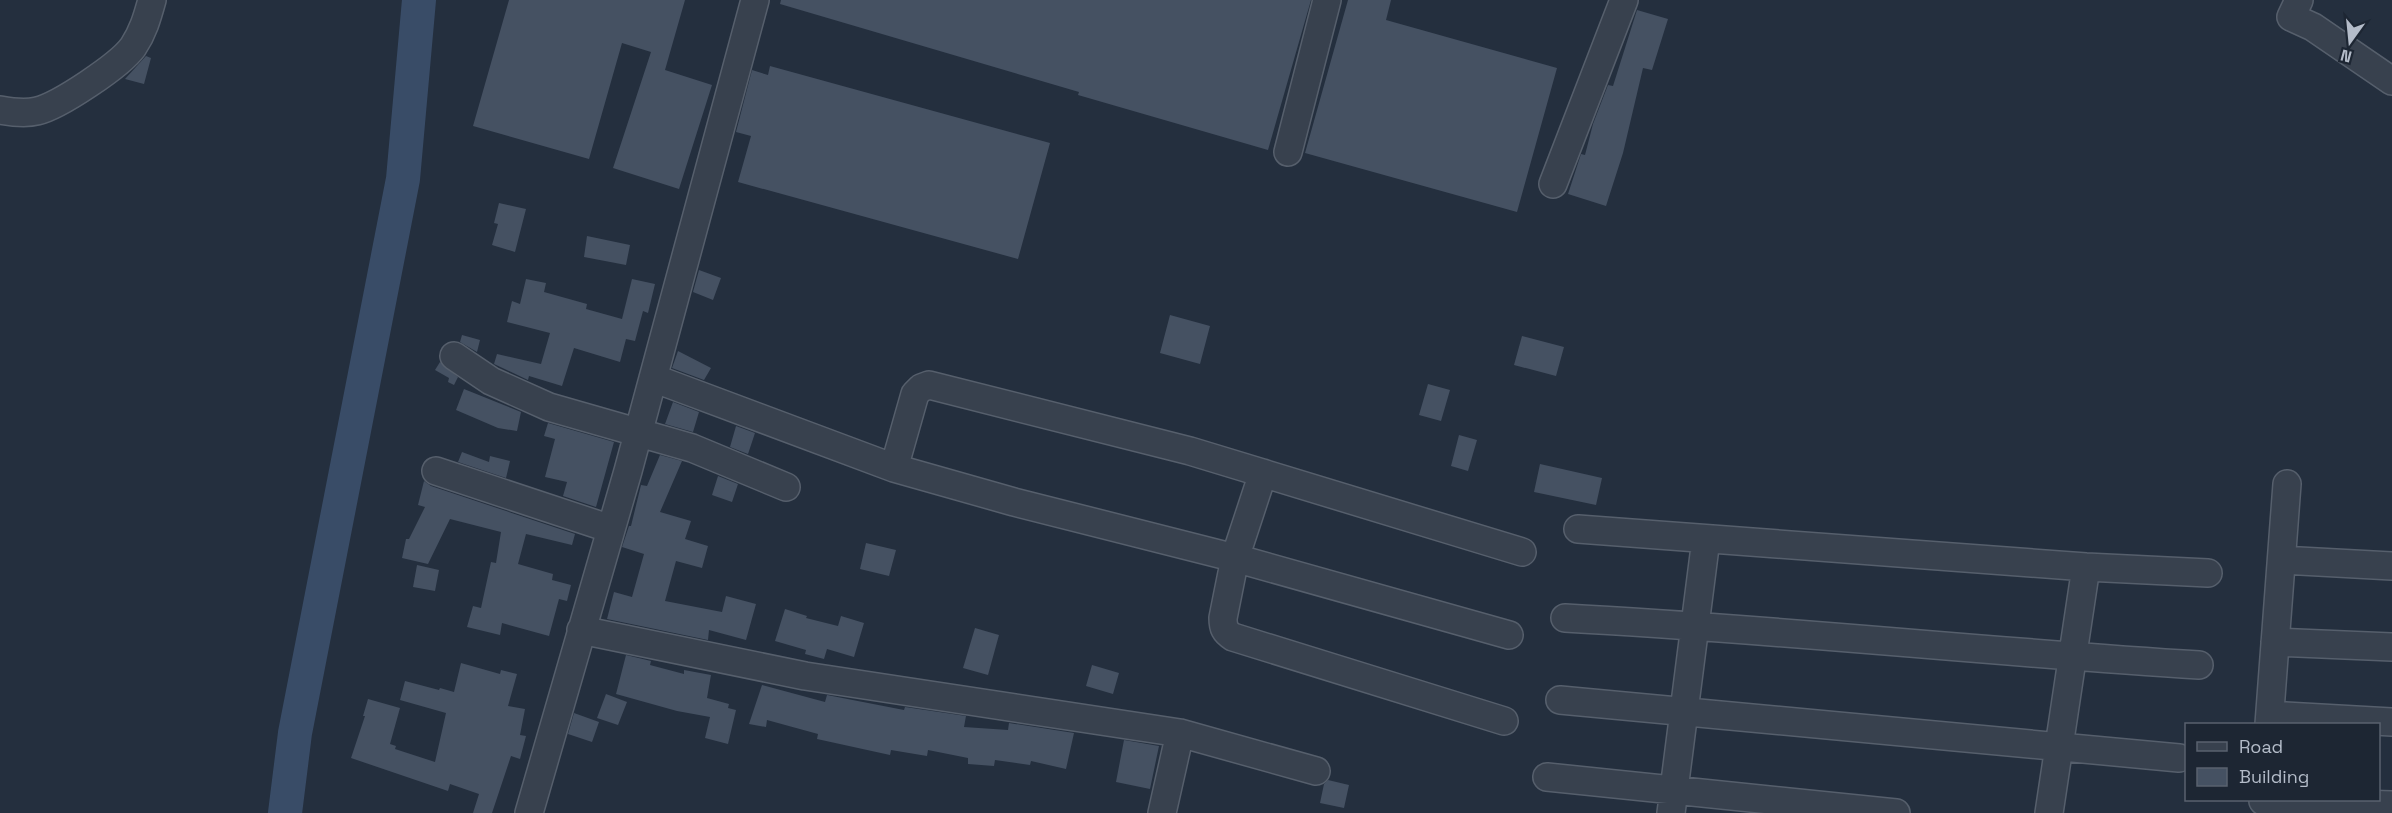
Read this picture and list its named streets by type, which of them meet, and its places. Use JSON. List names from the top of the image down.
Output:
{
  "legend": ["Road", "Building"],
  "north": "bottom"
}
